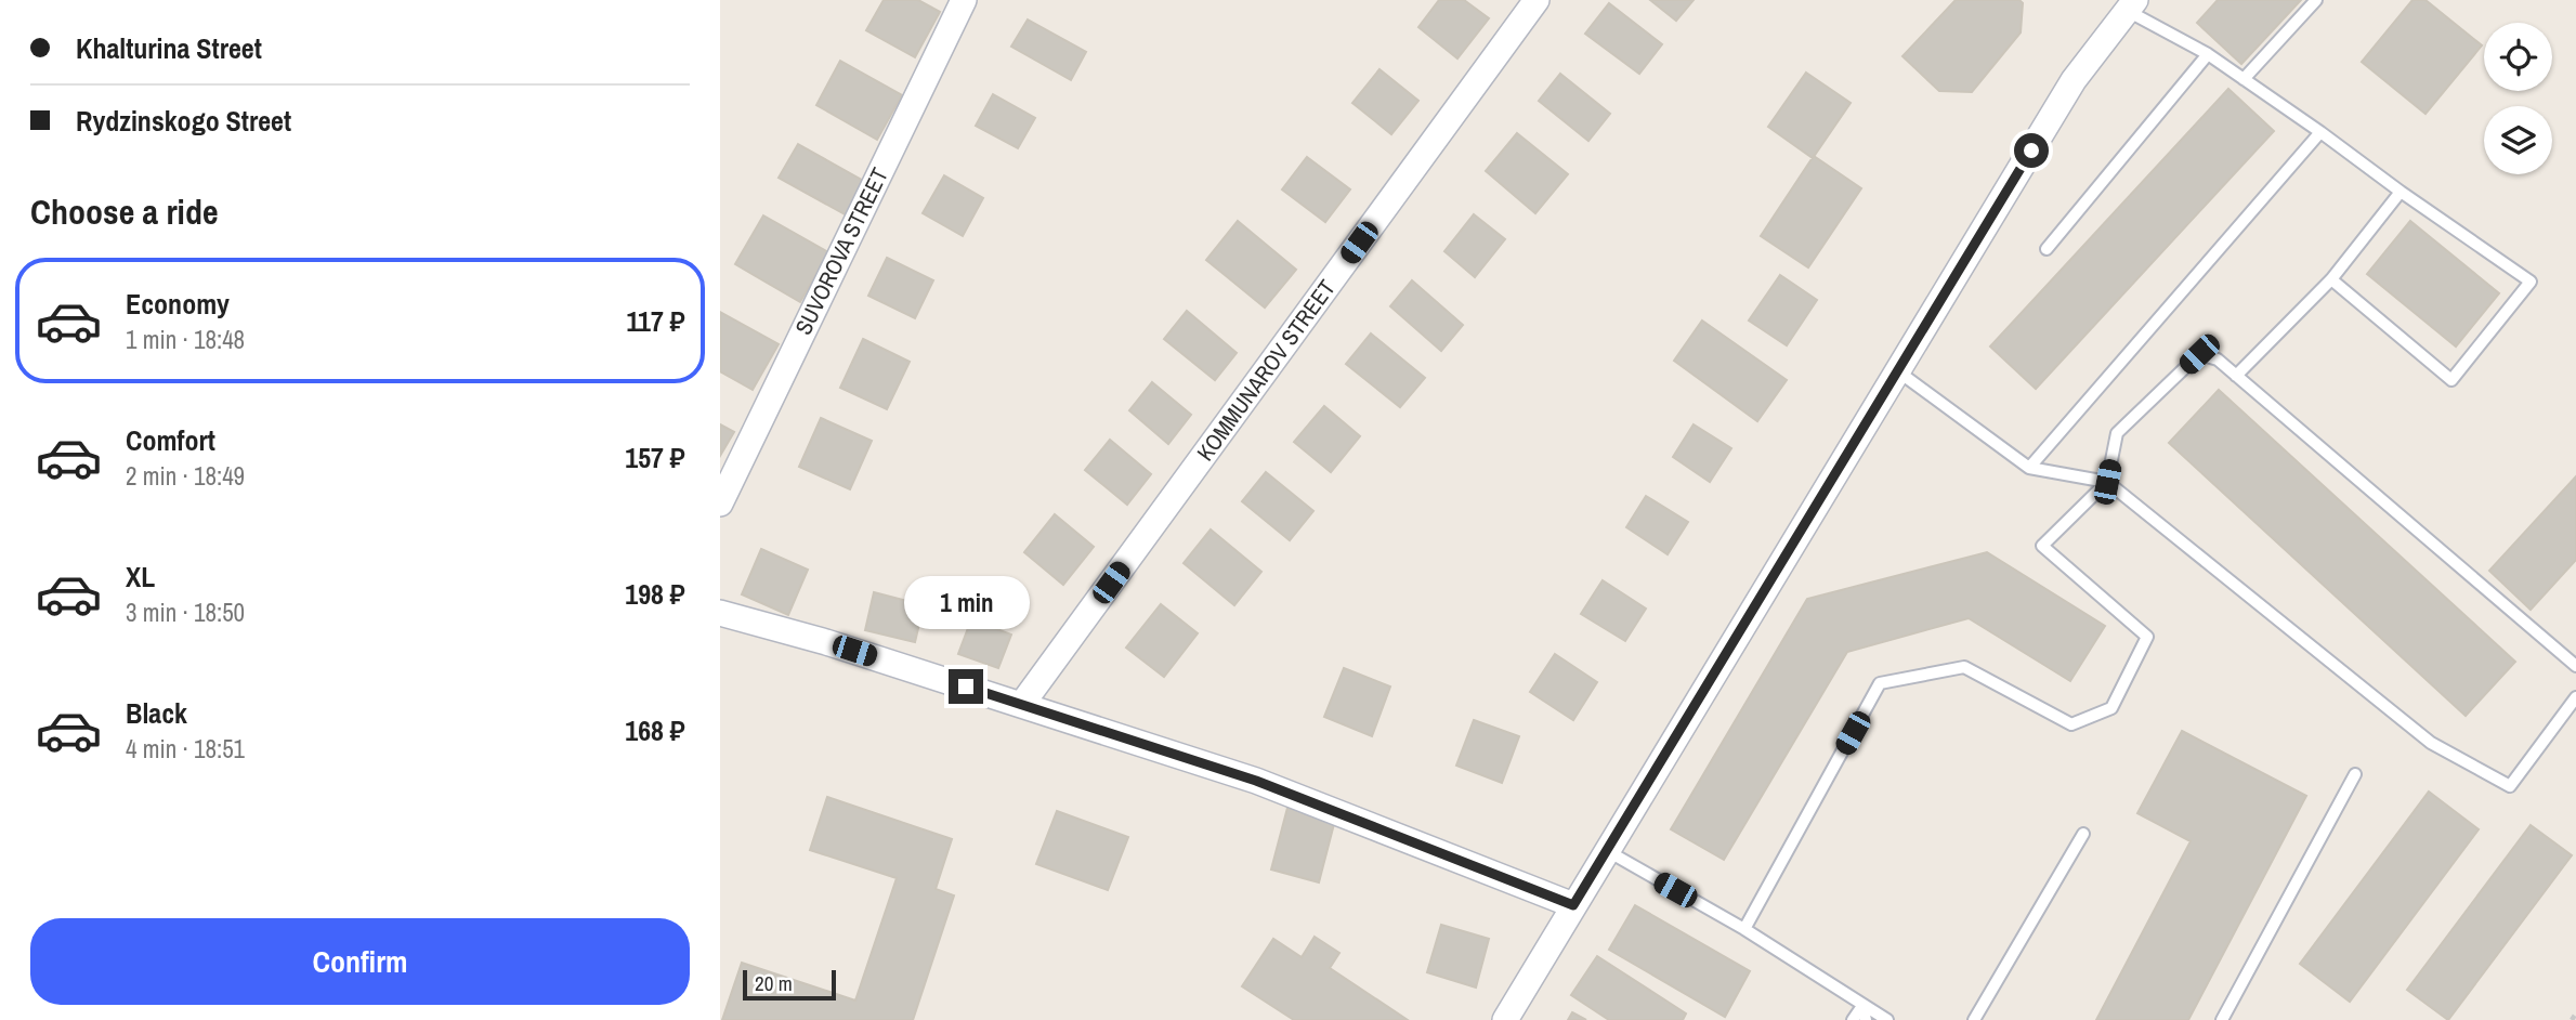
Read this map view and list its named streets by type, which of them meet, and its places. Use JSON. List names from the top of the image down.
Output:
{
  "streets": {
    "street": ["SUVOROVA STREET", "KOMMUNAROV STREET"]
  },
  "scale_bar": "20 m",
  "page": {
    "banner": ["Khalturina Street", "Rydzinskogo Street"],
    "heading": "Choose a ride",
    "list": [
      {
        "name": "Economy",
        "note": "1 min · 18:48",
        "value": "117 ₽"
      },
      {
        "name": "Comfort",
        "note": "2 min · 18:49",
        "value": "157 ₽"
      },
      {
        "name": "XL",
        "note": "3 min · 18:50",
        "value": "198 ₽"
      },
      {
        "name": "Black",
        "note": "4 min · 18:51",
        "value": "168 ₽"
      }
    ],
    "bubble": "1 min",
    "buttons": "Confirm",
    "scale": "20 m"
  }
}
